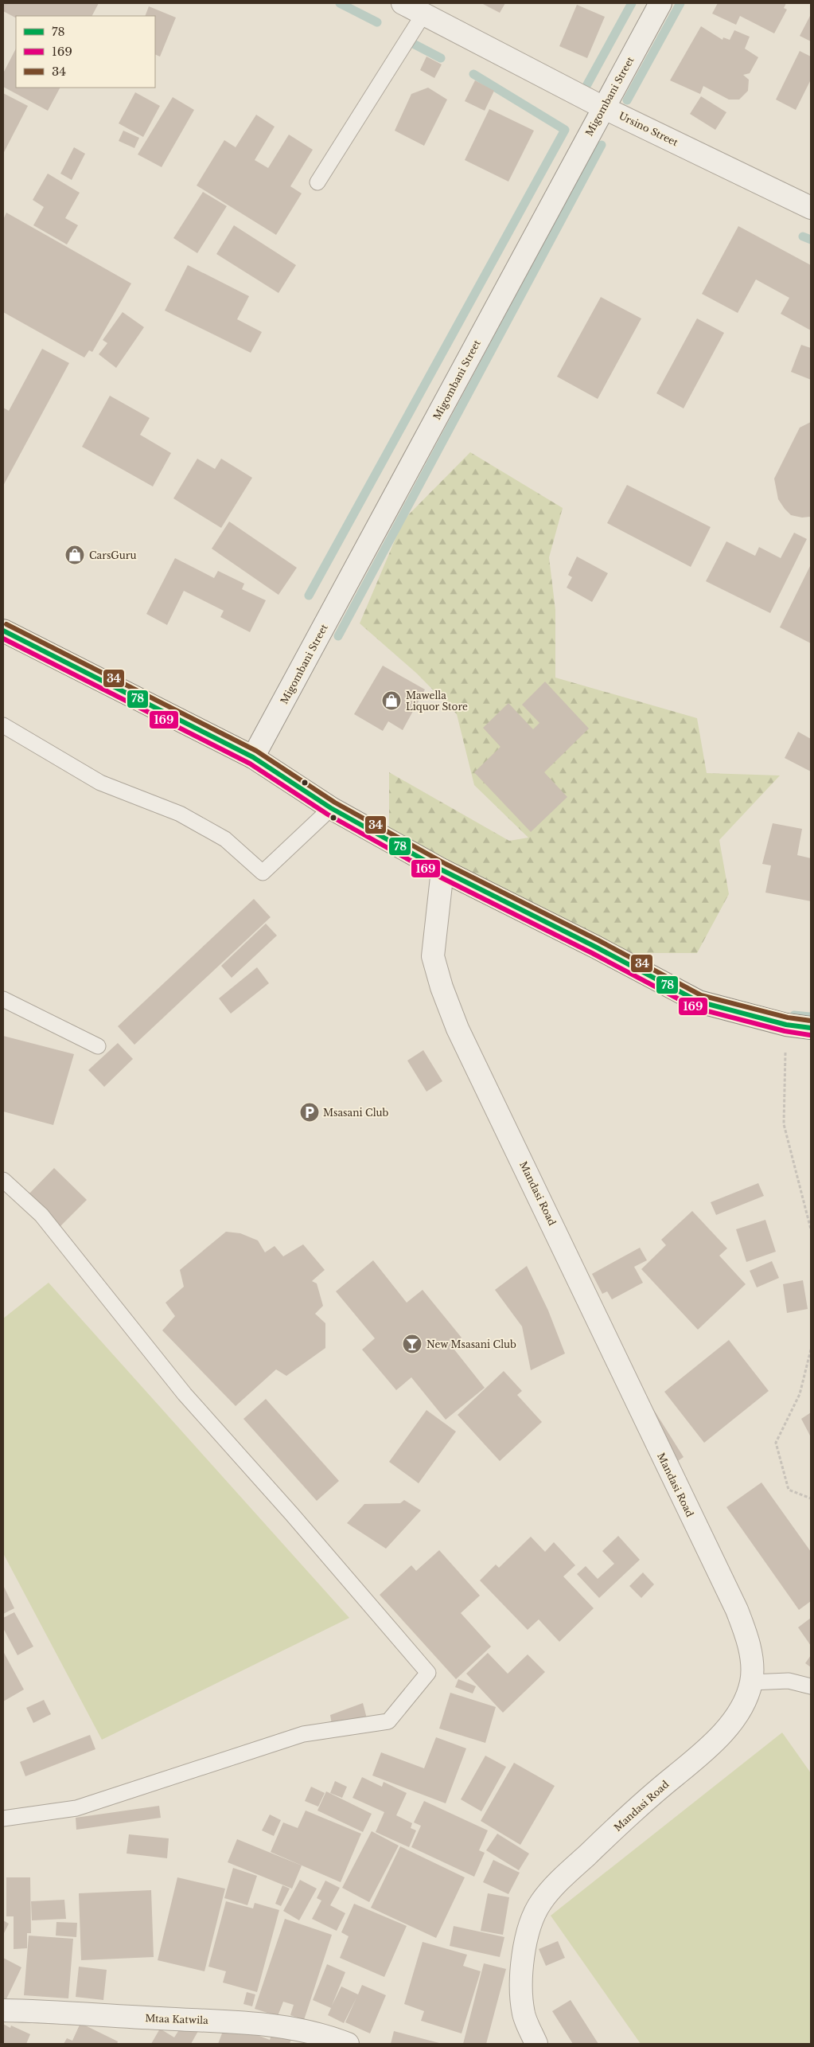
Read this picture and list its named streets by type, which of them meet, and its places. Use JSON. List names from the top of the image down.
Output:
{
  "streets": {
    "street": [
      "Migombani Street",
      "Ursino Street",
      "Mandasi Road",
      "Mtaa Katwila"
    ]
  },
  "crossings": [
    ["Migombani Street", "Ursino Street"]
  ],
  "places": {
    "shop": ["CarsGuru", "Mawella Liquor Store"],
    "parking": ["Msasani Club"],
    "bar": ["New Msasani Club"]
  },
  "lines": ["transit line 34", "transit line 78", "transit line 169"],
  "legend": ["78", "169", "34"]
}
